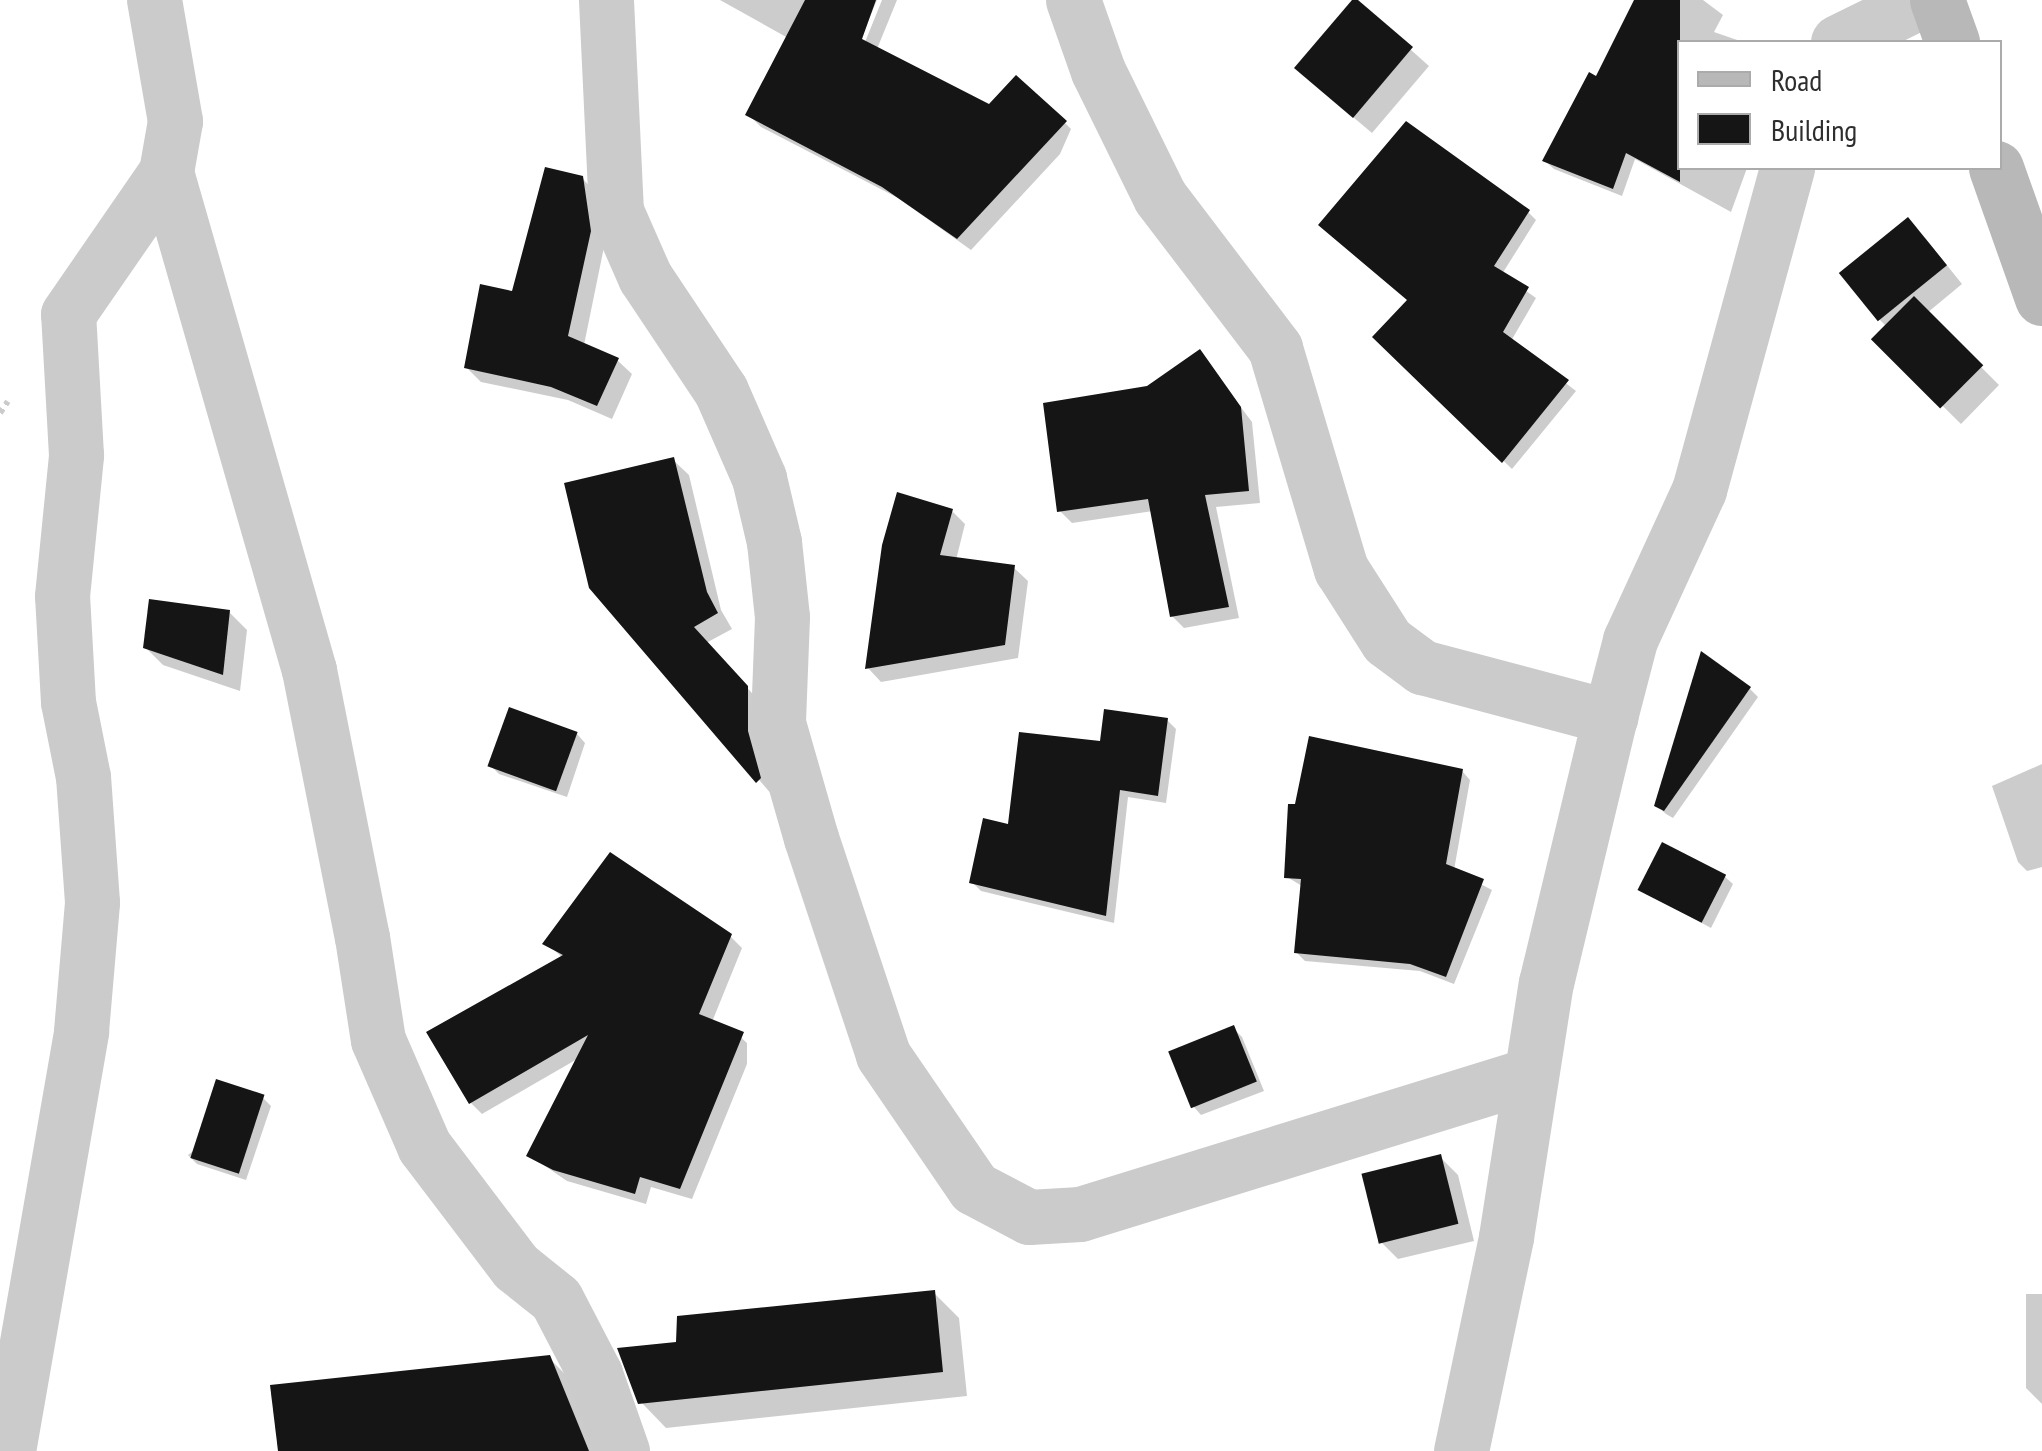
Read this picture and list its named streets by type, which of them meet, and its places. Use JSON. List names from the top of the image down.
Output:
{
  "legend": ["Road", "Building"]
}
